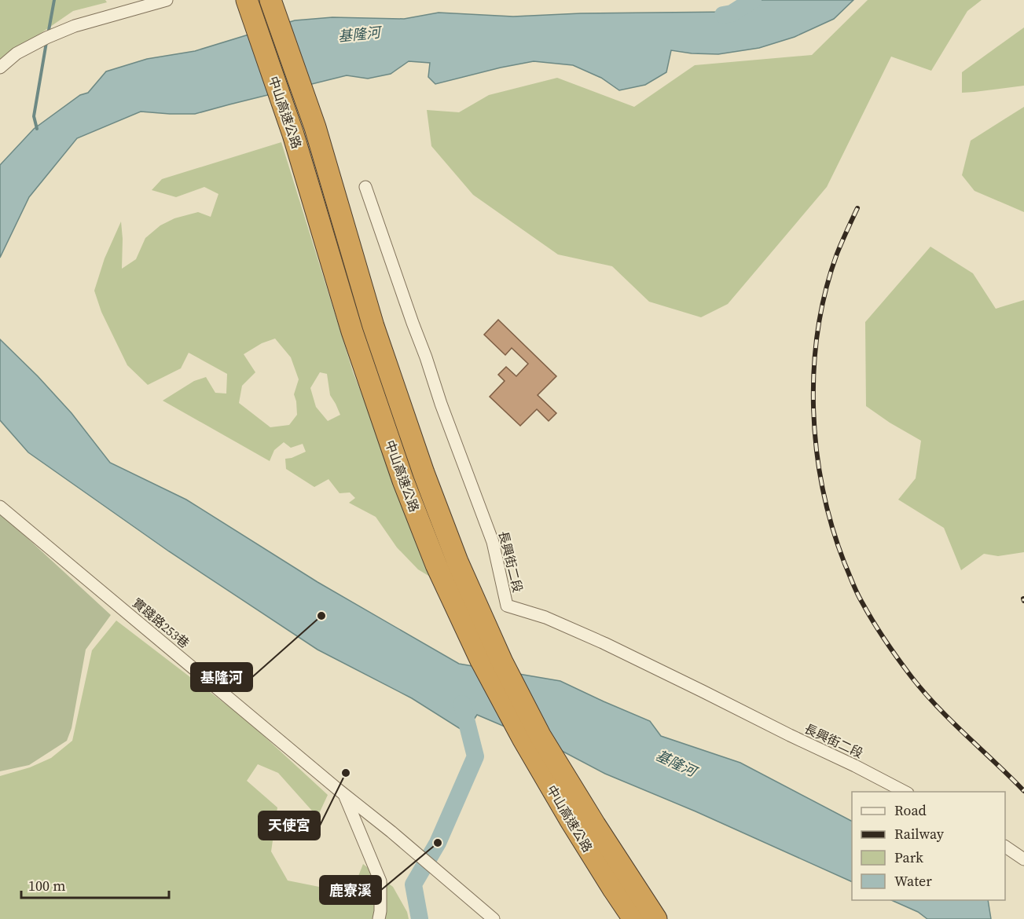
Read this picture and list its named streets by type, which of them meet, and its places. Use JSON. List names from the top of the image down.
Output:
{
  "streets": {
    "highway": ["中山高速公路"],
    "street": ["長興街二段", "實踐路253巷"]
  },
  "water": ["基隆河"],
  "places": ["基隆河", "天使宮", "鹿寮溪"],
  "legend": [
    "Road",
    "Railway",
    "Park",
    "Water"
  ],
  "scale_bar": "100 m"
}
